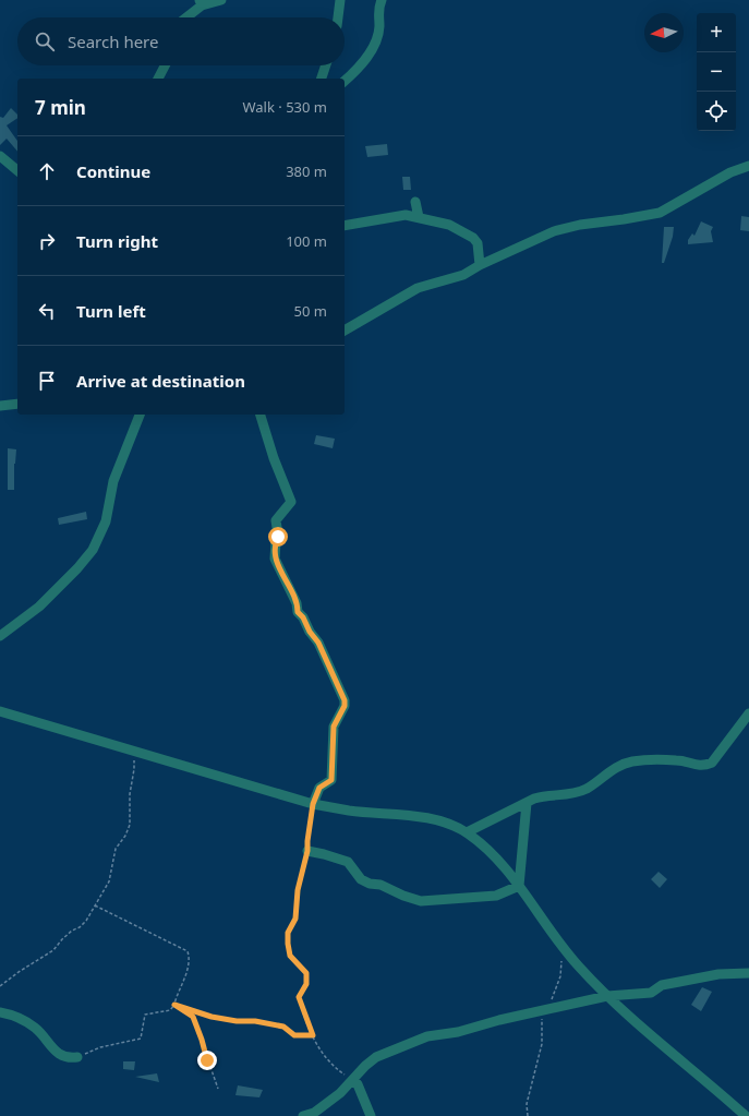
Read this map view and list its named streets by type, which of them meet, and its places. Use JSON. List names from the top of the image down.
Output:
{
  "north": "left",
  "page": {
    "map_buttons": ["+", "−"],
    "search": "Search here",
    "heading": ["7 min", "Walk · 530 m"],
    "list": [
      ["Continue", "380 m"],
      ["Turn right", "100 m"],
      ["Turn left", "50 m"],
      "Arrive at destination"
    ]
  }
}
